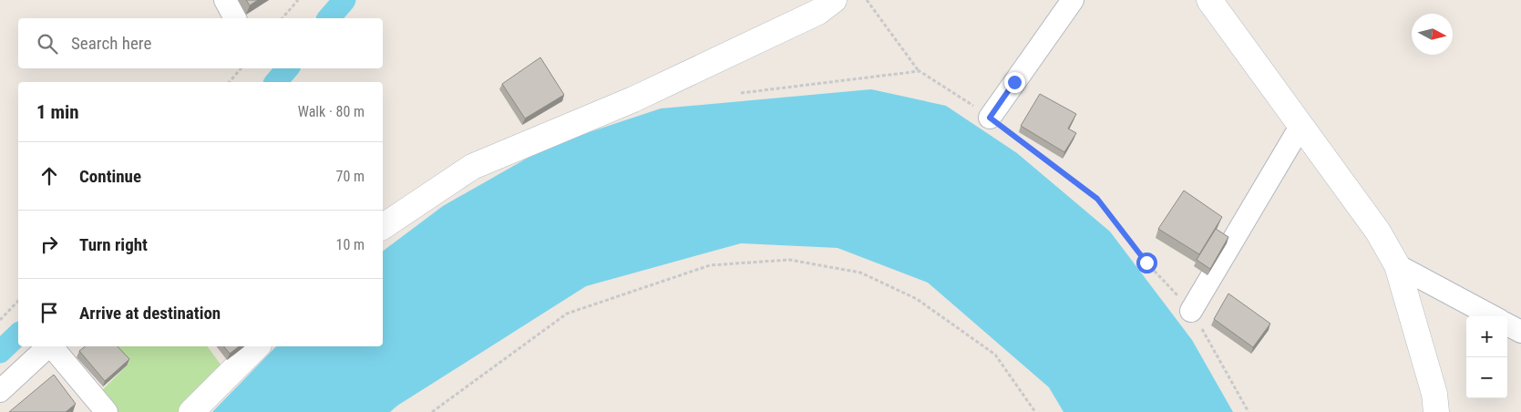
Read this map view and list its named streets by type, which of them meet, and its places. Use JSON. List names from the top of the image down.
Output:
{
  "north": "right",
  "page": {
    "search": "Search here",
    "heading": ["1 min", "Walk · 80 m"],
    "list": [
      ["Continue", "70 m"],
      ["Turn right", "10 m"],
      "Arrive at destination"
    ],
    "map_buttons": ["+", "−"]
  }
}
